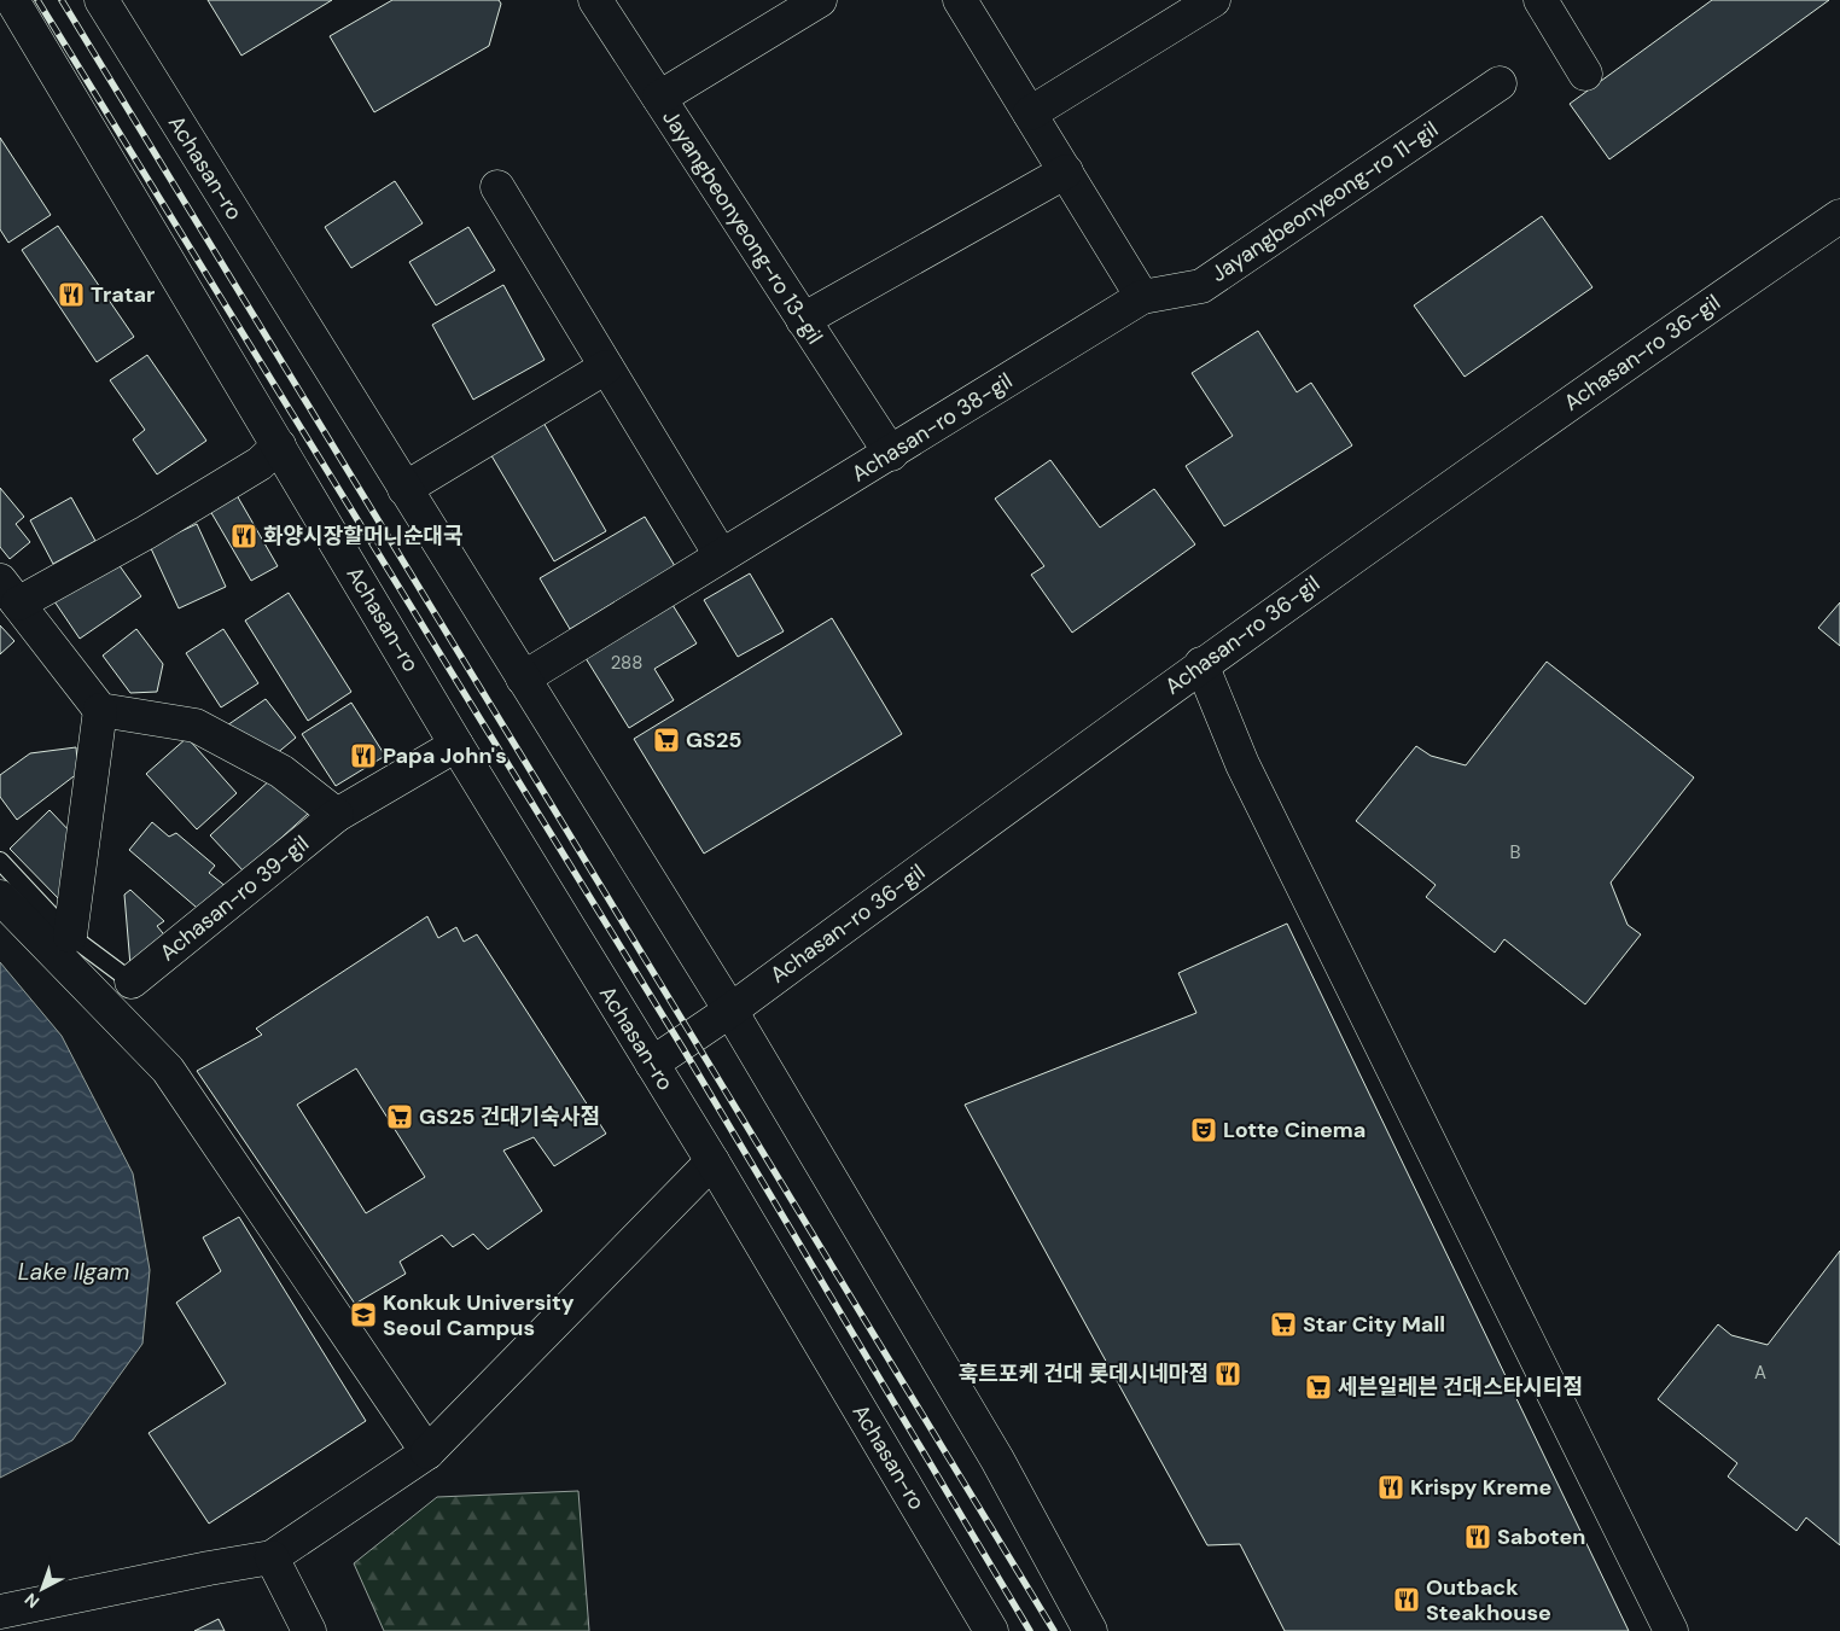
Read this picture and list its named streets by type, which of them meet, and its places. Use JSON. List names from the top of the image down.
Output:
{
  "streets": {
    "street": [
      "Achasan-ro",
      "Jayangbeonyeong-ro 11-gil",
      "Jayangbeonyeong-ro 13-gil",
      "Achasan-ro 36-gil",
      "Achasan-ro 38-gil",
      "Achasan-ro 39-gil"
    ]
  },
  "crossings": [
    ["Achasan-ro", "Achasan-ro 36-gil"],
    ["Achasan-ro", "Achasan-ro 38-gil"],
    ["Achasan-ro", "Achasan-ro 39-gil"],
    ["Jayangbeonyeong-ro 11-gil", "Achasan-ro 38-gil"],
    ["Jayangbeonyeong-ro 13-gil", "Achasan-ro 38-gil"]
  ],
  "water": ["Lake Ilgam"],
  "places": {
    "restaurant": [
      "Tratar",
      "화양시장할머니순대국",
      "Papa John's",
      "훅트포케 건대 롯데시네마점",
      "Krispy Kreme",
      "Saboten",
      "Outback Steakhouse"
    ],
    "supermarket": [
      "GS25",
      "GS25 건대기숙사점",
      "Star City Mall",
      "세븐일레븐 건대스타시티점"
    ],
    "theatre": ["Lotte Cinema"],
    "school or university": ["Konkuk University Seoul Campus"]
  },
  "house_numbers": ["288", "B", "A"],
  "north": "bottom left"
}
